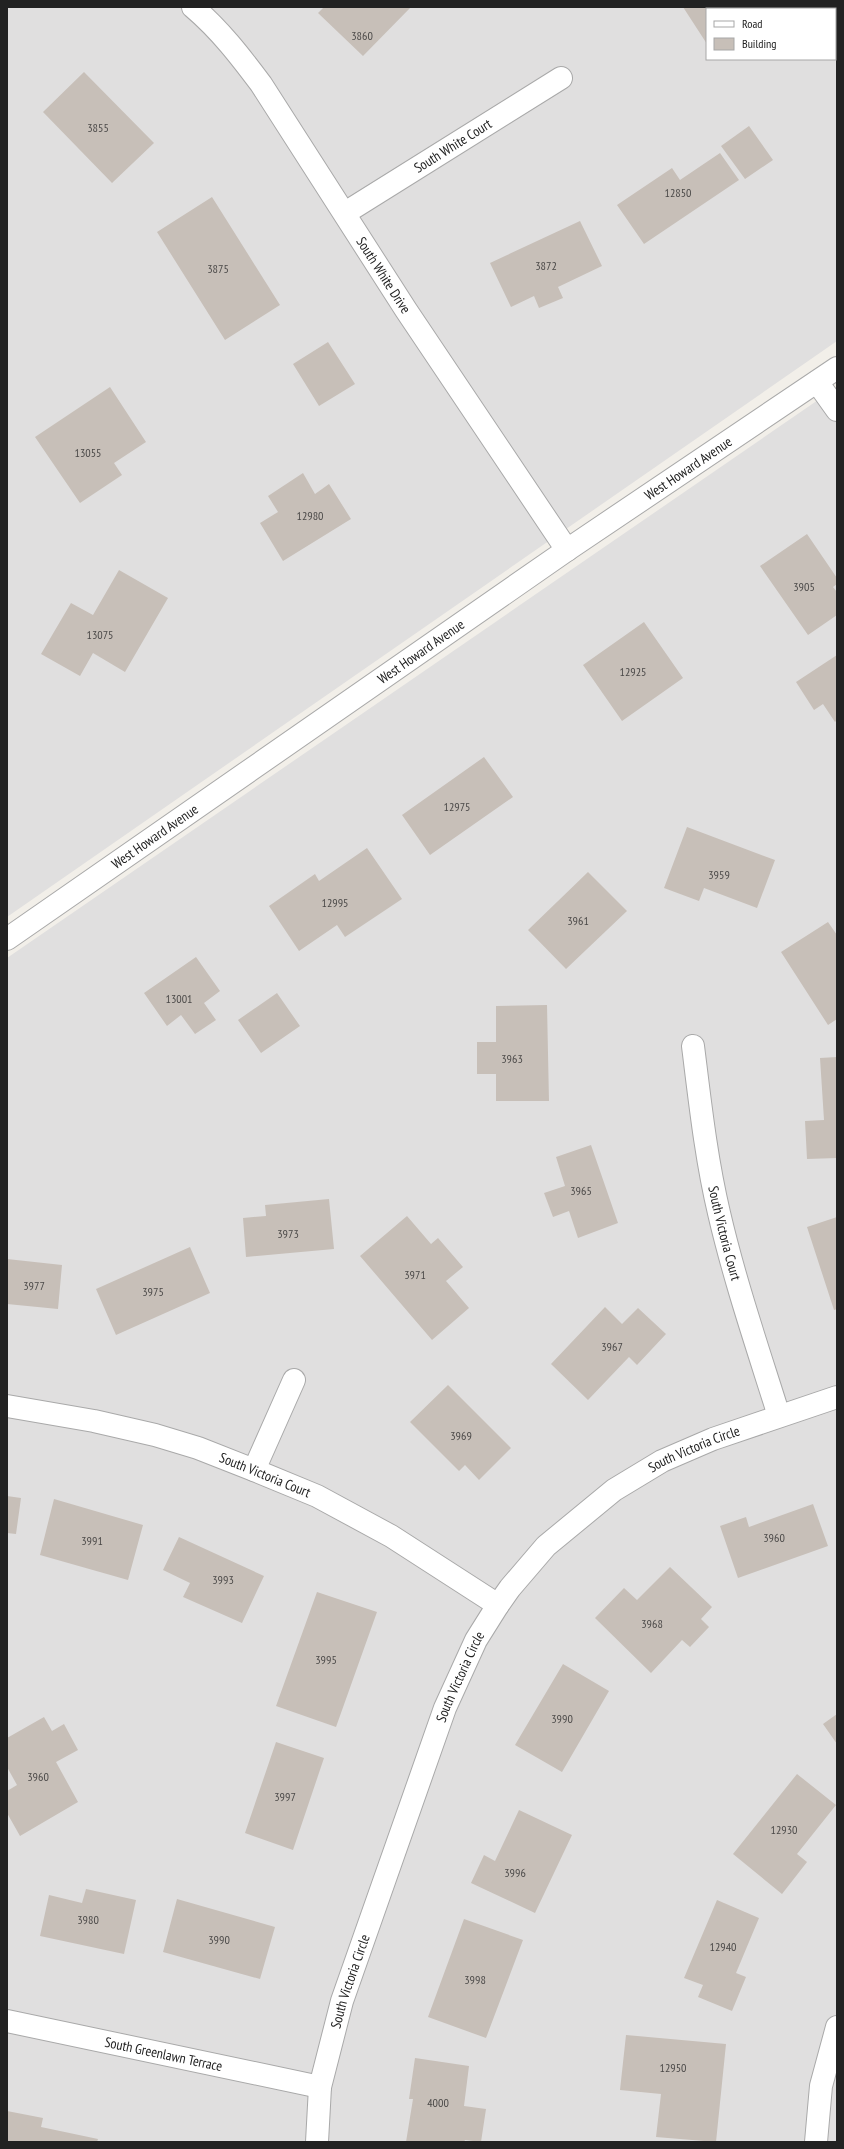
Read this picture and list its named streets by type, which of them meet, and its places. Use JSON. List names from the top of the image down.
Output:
{
  "streets": {
    "street": [
      "South White Court",
      "South White Drive",
      "West Howard Avenue",
      "South Victoria Court",
      "South Victoria Circle",
      "South Greenlawn Terrace"
    ]
  },
  "crossings": [
    ["South White Court", "South White Drive"],
    ["South White Drive", "West Howard Avenue"],
    ["South Victoria Court", "South Victoria Circle"],
    ["South Victoria Circle", "South Greenlawn Terrace"]
  ],
  "house_numbers": [
    "3860",
    "3855",
    "12850",
    "3872",
    "3875",
    "13055",
    "12980",
    "3905",
    "13075",
    "12925",
    "12975",
    "3959",
    "12995",
    "3961",
    "13001",
    "3963",
    "3965",
    "3973",
    "3971",
    "3977",
    "3975",
    "3967",
    "3969",
    "3960",
    "3991",
    "3993",
    "3968",
    "3995",
    "3990",
    "3960",
    "3997",
    "12930",
    "3996",
    "3980",
    "3990",
    "12940",
    "3998",
    "12950",
    "4000"
  ],
  "legend": ["Road", "Building"]
}
